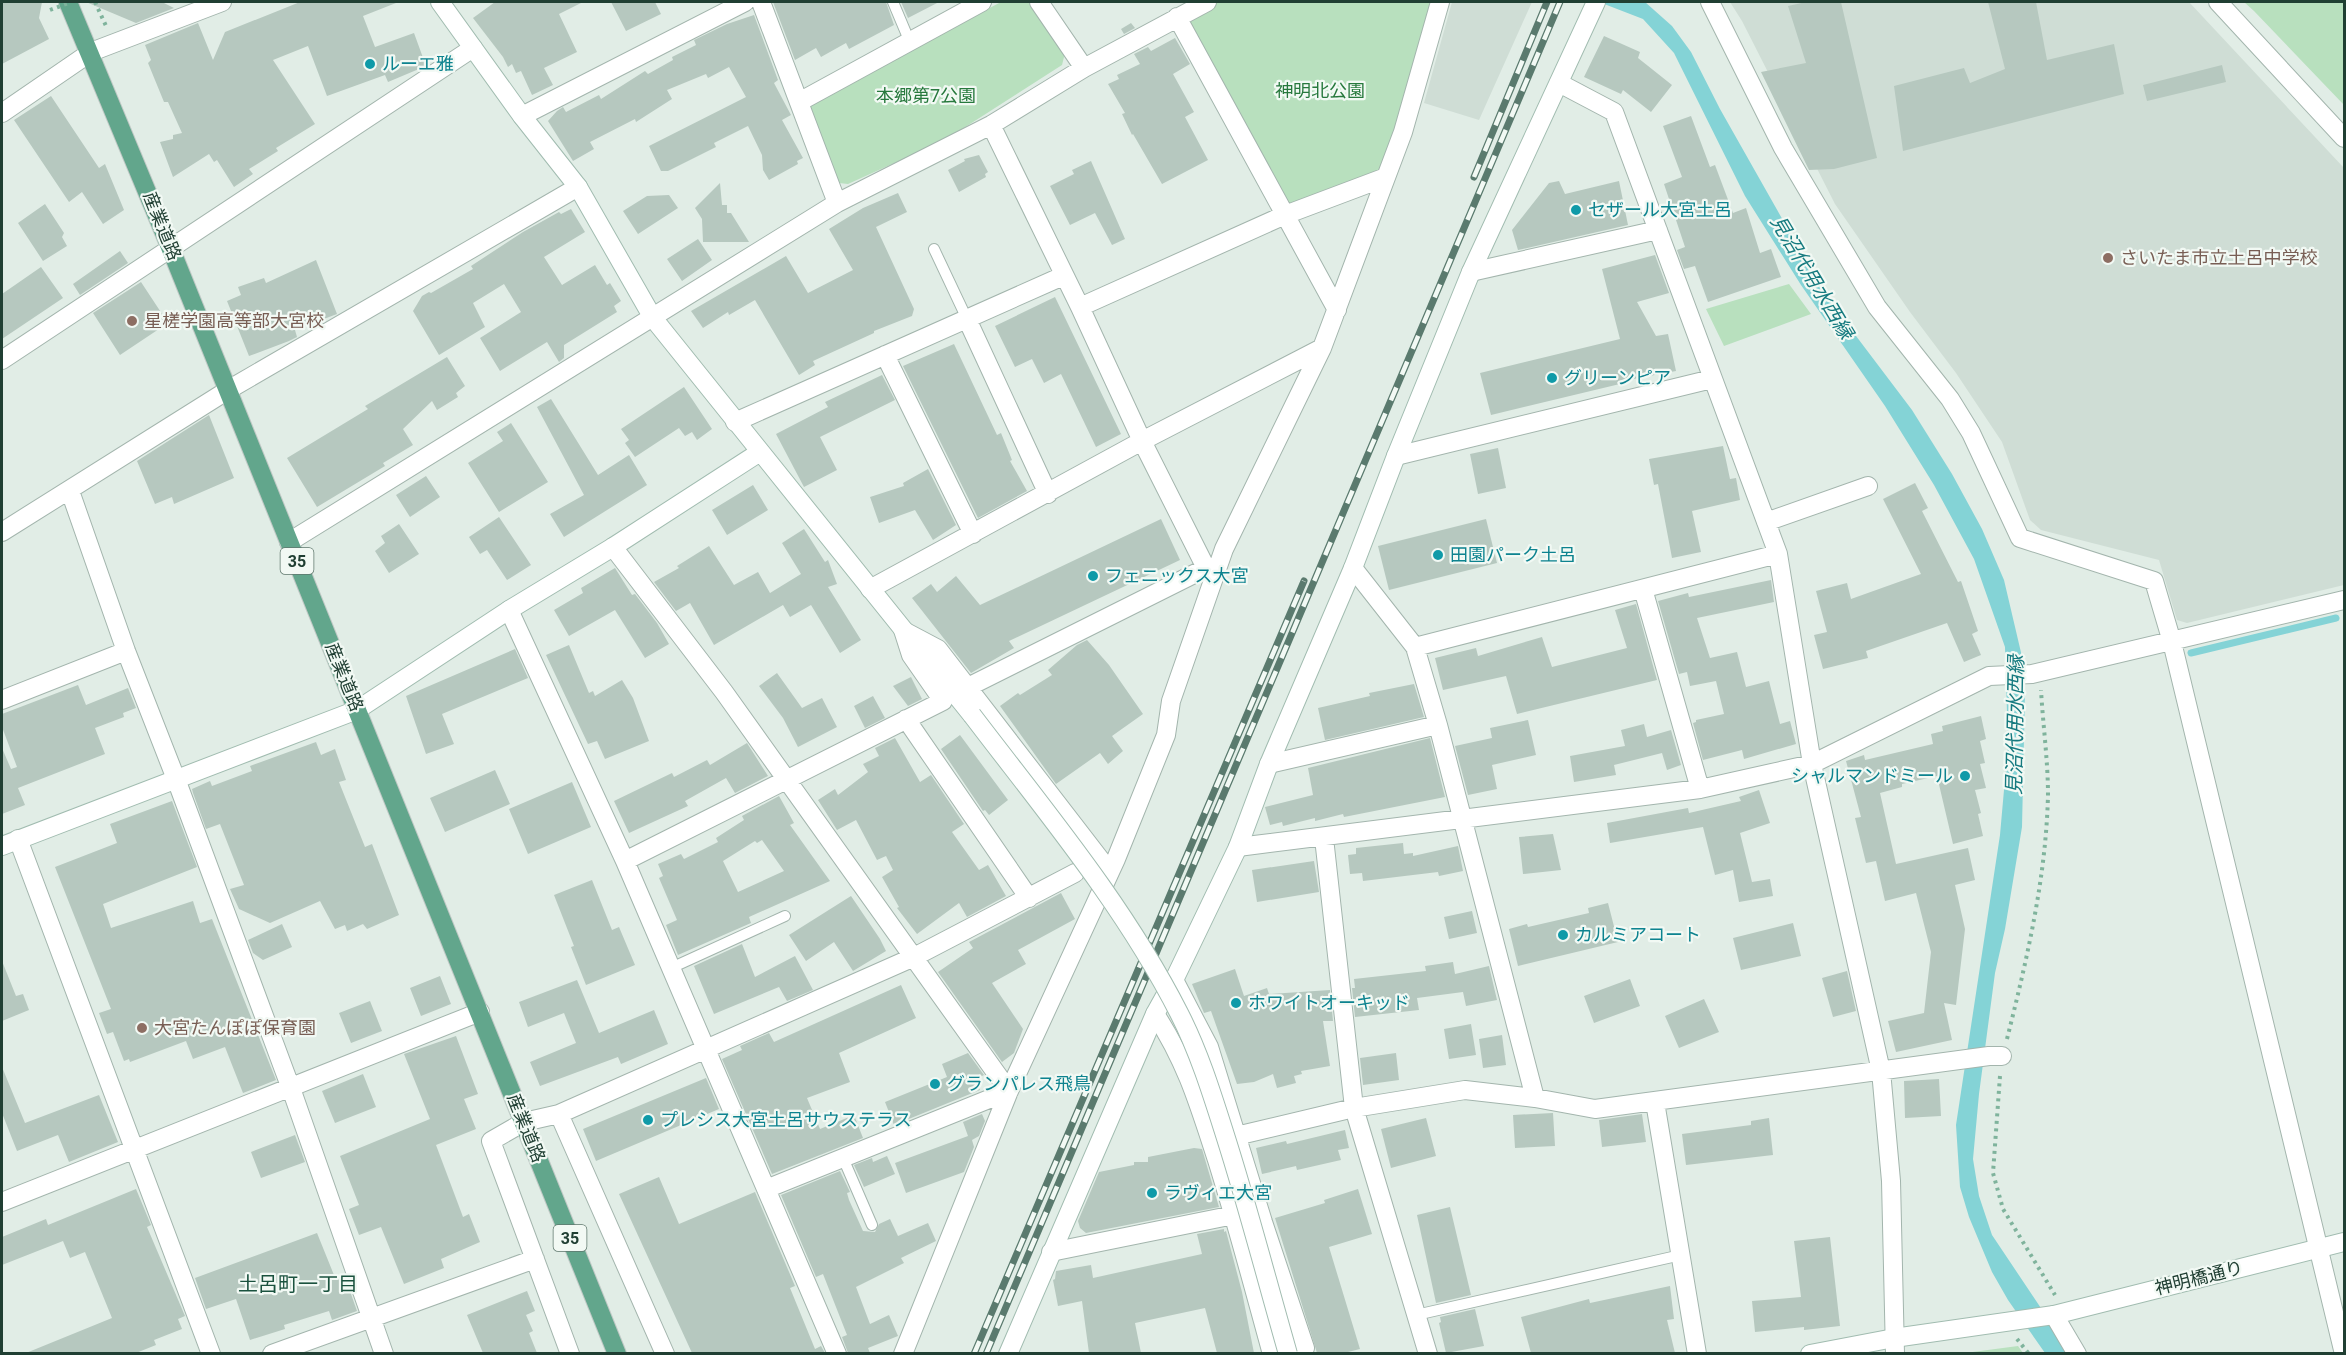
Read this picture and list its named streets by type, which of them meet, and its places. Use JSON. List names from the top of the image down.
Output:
{
  "streets": {
    "main road": ["産業道路", "35"],
    "street": ["神明橋通り"]
  },
  "districts": ["土呂町一丁目"],
  "water": ["見沼代用水西縁"],
  "parks": ["神明北公園", "本郷第7公園"],
  "places": [
    "ルーエ雅",
    "セザール大宮土呂",
    "さいたま市立土呂中学校",
    "星槎学園高等部大宮校",
    "グリーンピア",
    "田園パーク土呂",
    "フェニックス大宮",
    "シャルマンドミール",
    "カルミアコート",
    "ホワイトオーキッド",
    "大宮たんぽぽ保育園",
    "グランパレス飛鳥",
    "プレシス大宮土呂サウステラス",
    "ラヴィエ大宮"
  ]
}
